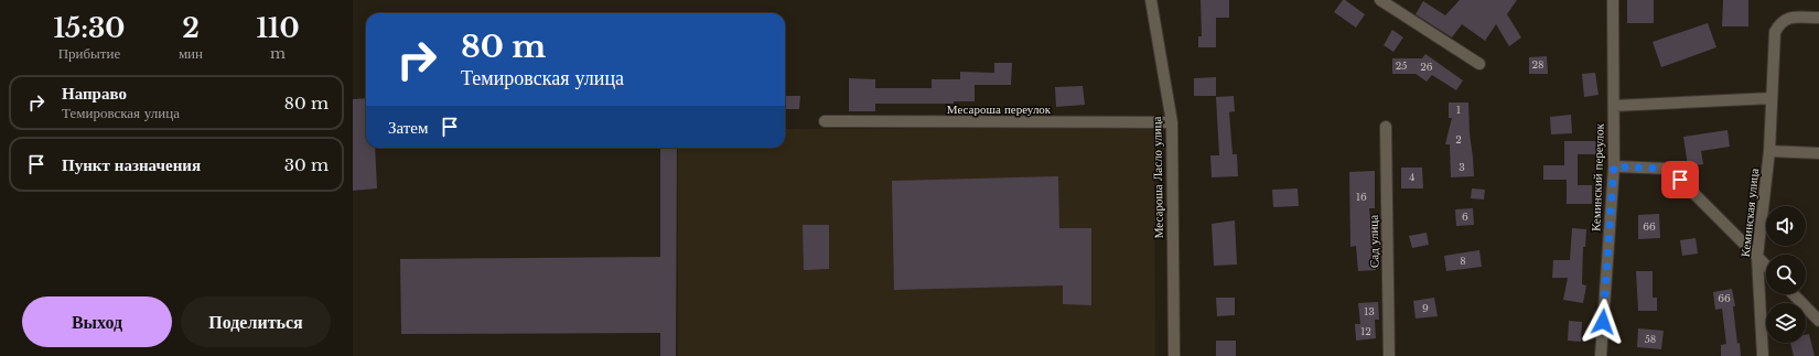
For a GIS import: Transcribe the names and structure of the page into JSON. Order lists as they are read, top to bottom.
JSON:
{
  "streets": {
    "street": [
      "Месароша переулок",
      "Месароша Ласло улица",
      "Кеминский переулок",
      "Кеминская улица",
      "Сад улица"
    ]
  },
  "crossings": [
    ["Месароша переулок", "Месароша Ласло улица"]
  ],
  "house_numbers": [
    "28",
    "25",
    "26",
    "1",
    "2",
    "3",
    "4",
    "16",
    "6",
    "66",
    "8",
    "66",
    "9",
    "13",
    "12",
    "58"
  ],
  "page": {
    "eta": [
      "15:30",
      "Прибытие",
      "2",
      "мин",
      "110",
      "m"
    ],
    "turn": ["80 m", "Темировская улица"],
    "list": [
      {
        "name": "Направо",
        "note": "Темировская улица",
        "value": "80 m"
      },
      {
        "name": "Пункт назначения",
        "value": "30 m"
      }
    ],
    "then": "Затем",
    "buttons": ["Выход", "Поделиться"]
  }
}
